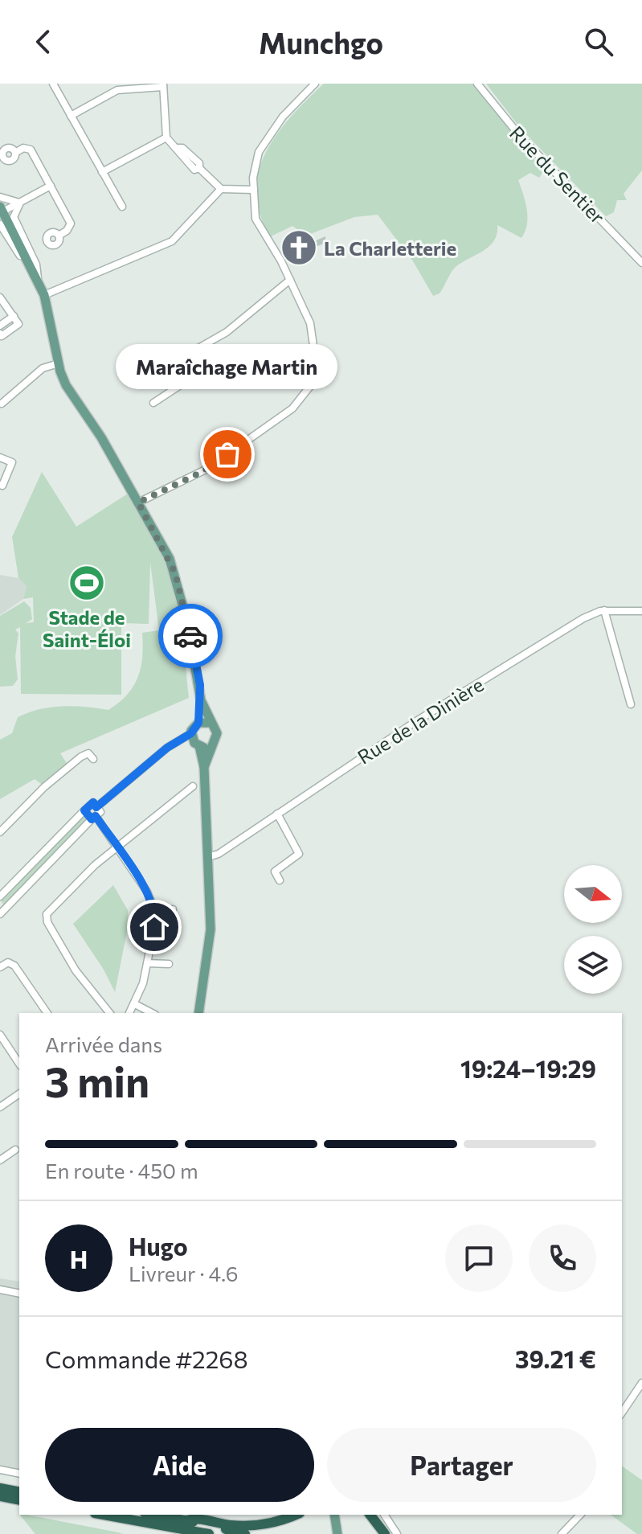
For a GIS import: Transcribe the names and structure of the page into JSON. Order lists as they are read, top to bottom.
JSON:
{
  "streets": {
    "street": ["Rue du Sentier", "Rue de la Dinière"]
  },
  "places": {
    "church": ["La Charletterie"],
    "other": ["Maraîchage Martin"],
    "sports": ["Stade de Saint-Éloi"]
  },
  "north": "right",
  "page": {
    "header": "Munchgo",
    "bubble": "Maraîchage Martin",
    "heading": ["3 min", "Arrivée dans", "19:24–19:29"],
    "panel": [
      "Hugo",
      "Livreur · 4.6",
      "Commande #2268",
      "39.21 €"
    ],
    "bar": "En route · 450 m",
    "round": "H",
    "buttons": ["Aide", "Partager"]
  }
}
